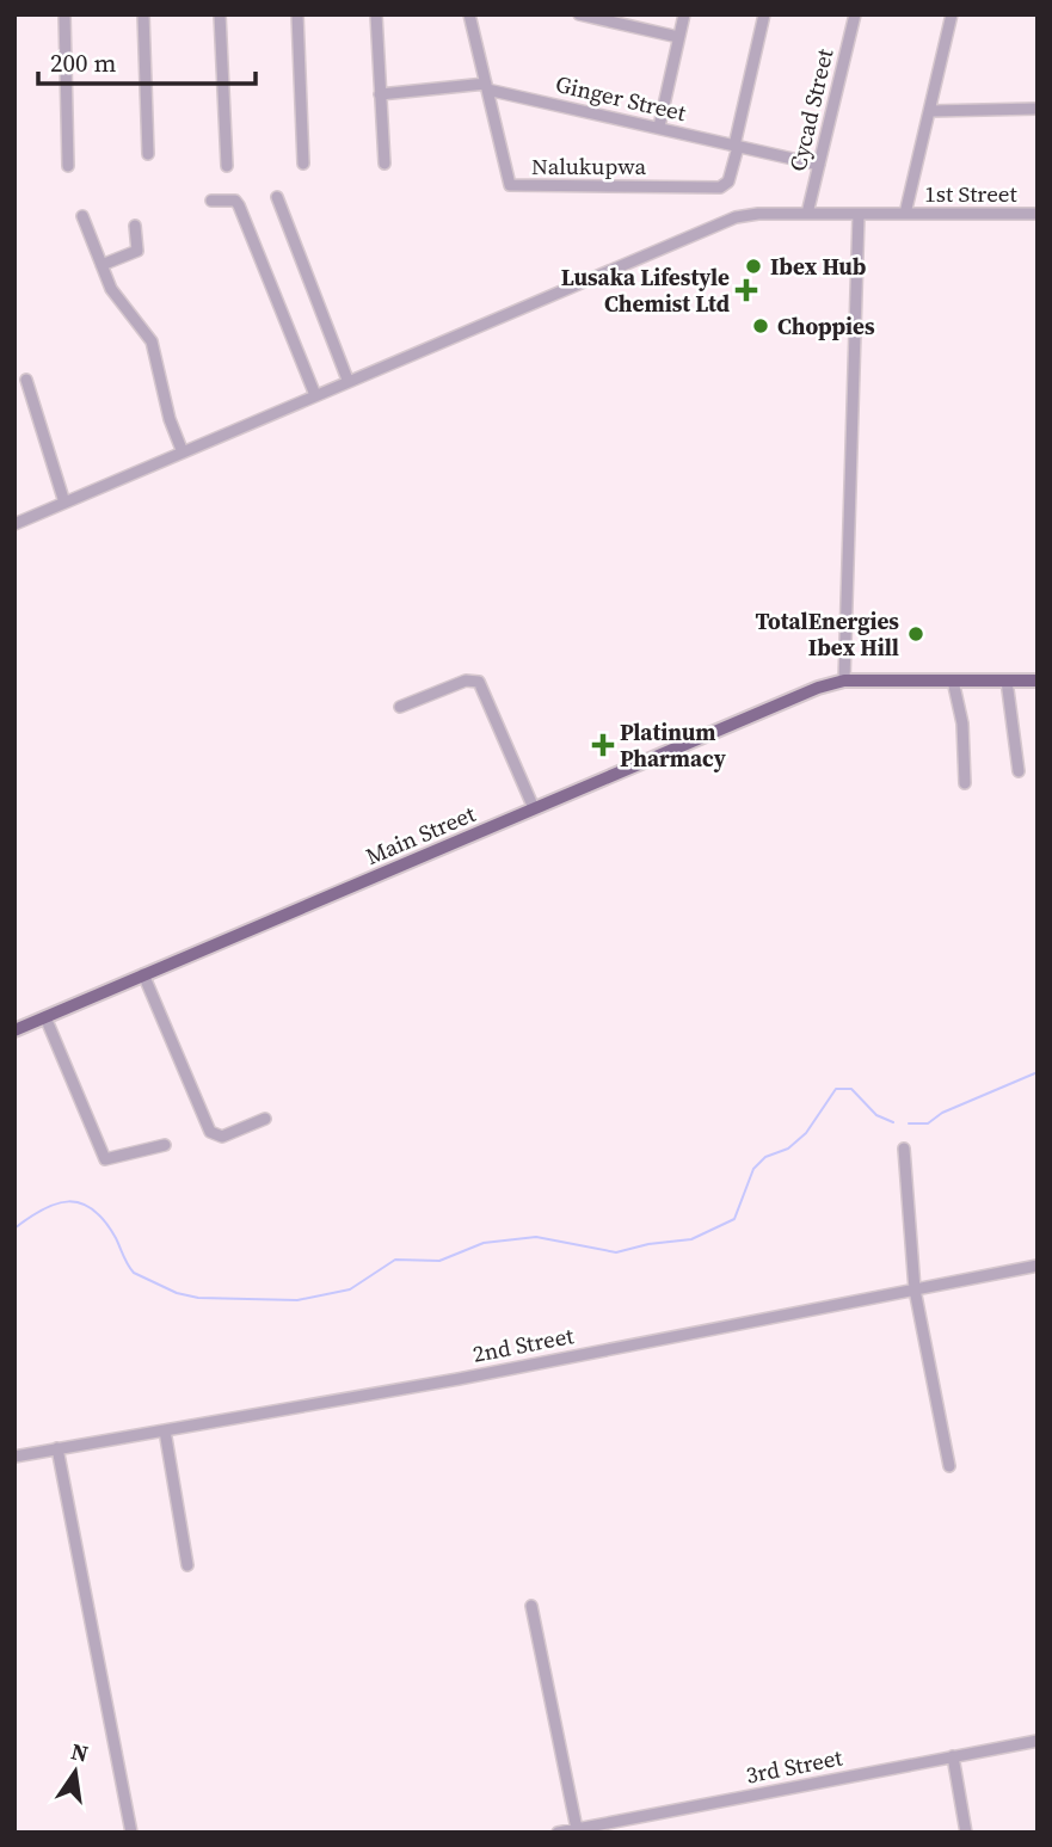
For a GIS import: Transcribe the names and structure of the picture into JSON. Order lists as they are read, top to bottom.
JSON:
{
  "streets": {
    "main road": ["Main Street"],
    "street": [
      "Ginger Street",
      "Cycad Street",
      "Nalukupwa",
      "1st Street",
      "2nd Street",
      "3rd Street"
    ]
  },
  "crossings": [
    ["Ginger Street", "Cycad Street"],
    ["Ginger Street", "Nalukupwa"],
    ["Cycad Street", "1st Street"]
  ],
  "places": {
    "other": ["Ibex Hub", "Choppies", "TotalEnergies Ibex Hill"],
    "health": ["Lusaka Lifestyle Chemist Ltd", "Platinum Pharmacy"]
  },
  "scale_bar": "200 m",
  "north": "top"
}
